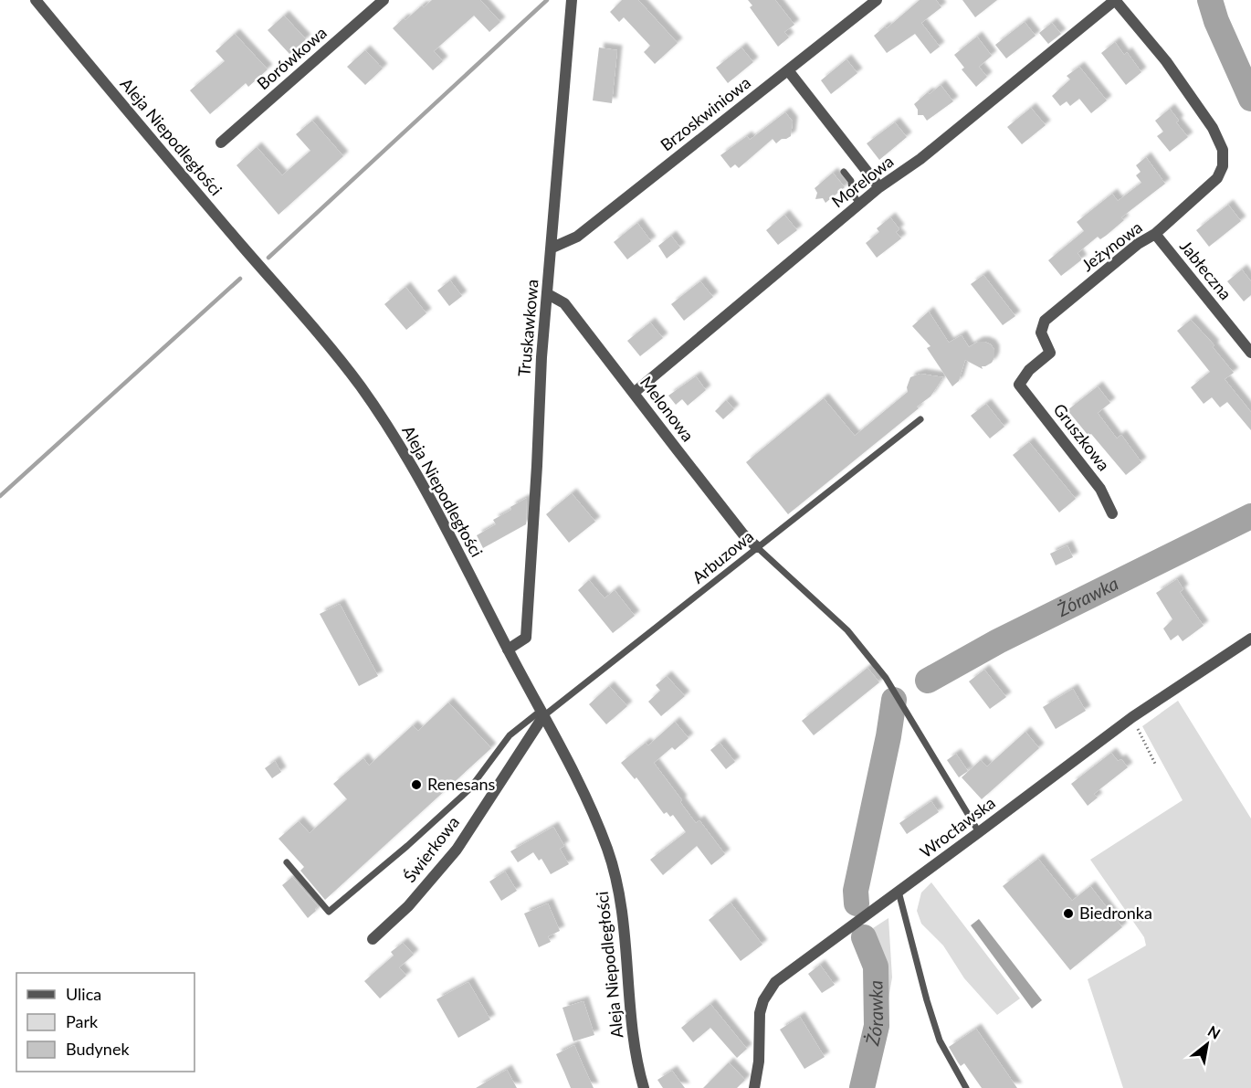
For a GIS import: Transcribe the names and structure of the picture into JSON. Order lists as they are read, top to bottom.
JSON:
{
  "streets": {
    "street": [
      "Borówkowa",
      "Brzoskwiniowa",
      "Aleja Niepodległości",
      "Morelowa",
      "Jeżynowa",
      "Jabłeczna",
      "Truskawkowa",
      "Melonowa",
      "Gruszkowa",
      "Wrocławska",
      "Świerkowa"
    ],
    "lane": ["Arbuzowa"]
  },
  "crossings": [
    ["Brzoskwiniowa", "Truskawkowa"],
    ["Aleja Niepodległości", "Truskawkowa"],
    ["Aleja Niepodległości", "Arbuzowa"],
    ["Aleja Niepodległości", "Świerkowa"],
    ["Morelowa", "Jeżynowa"],
    ["Morelowa", "Melonowa"],
    ["Jeżynowa", "Jabłeczna"],
    ["Jeżynowa", "Gruszkowa"],
    ["Truskawkowa", "Melonowa"],
    ["Melonowa", "Arbuzowa"],
    ["Arbuzowa", "Świerkowa"]
  ],
  "water": ["Żórawka"],
  "places": ["Renesans", "Biedronka"],
  "legend": ["Ulica", "Park", "Budynek"],
  "north": "top right"
}
